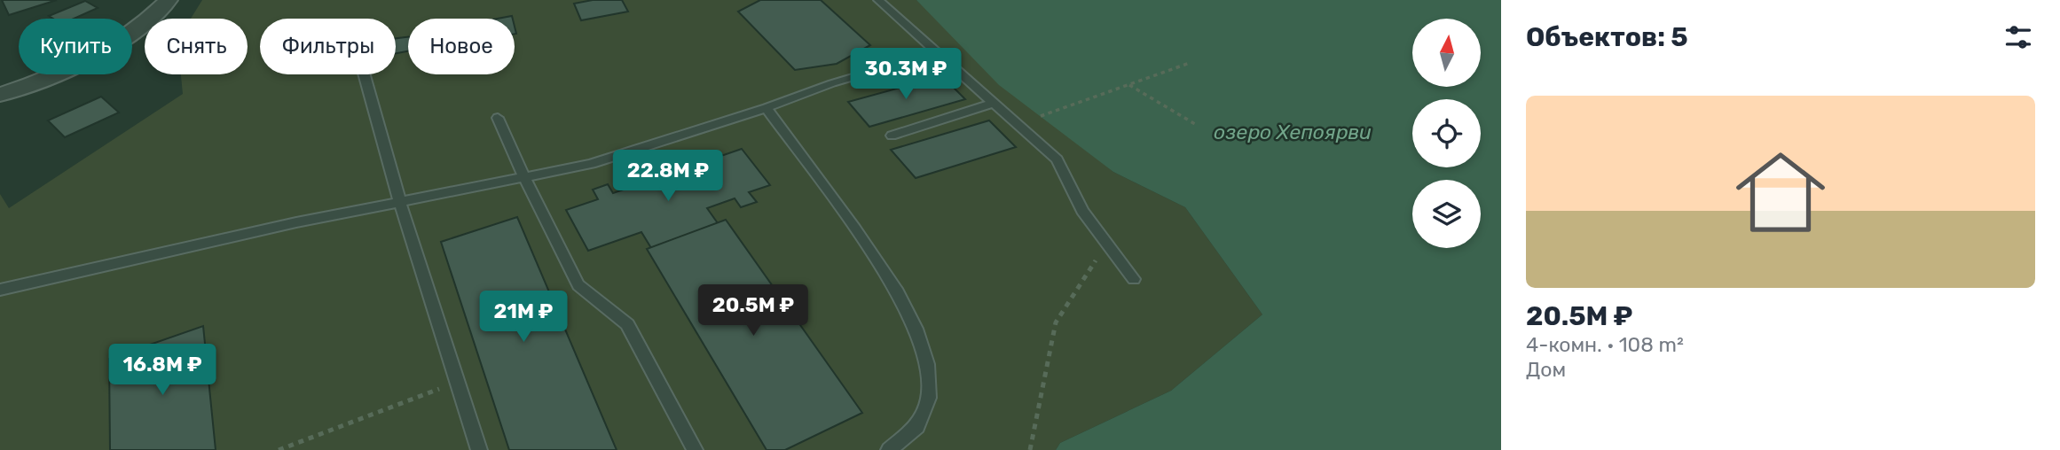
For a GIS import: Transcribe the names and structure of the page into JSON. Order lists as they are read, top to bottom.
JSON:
{
  "water": ["озеро Хепоярви"],
  "north": "top",
  "page": {
    "heading": "Объектов: 5",
    "chip": [
      "Купить",
      "Снять",
      "Фильтры",
      "Новое"
    ],
    "price": [
      "30.3M ₽",
      "22.8M ₽",
      "20.5M ₽",
      "21M ₽",
      "16.8M ₽"
    ],
    "list": [
      {
        "name": "20.5M ₽",
        "note": "4-комн. · 108 m² · Дом"
      }
    ]
  }
}
